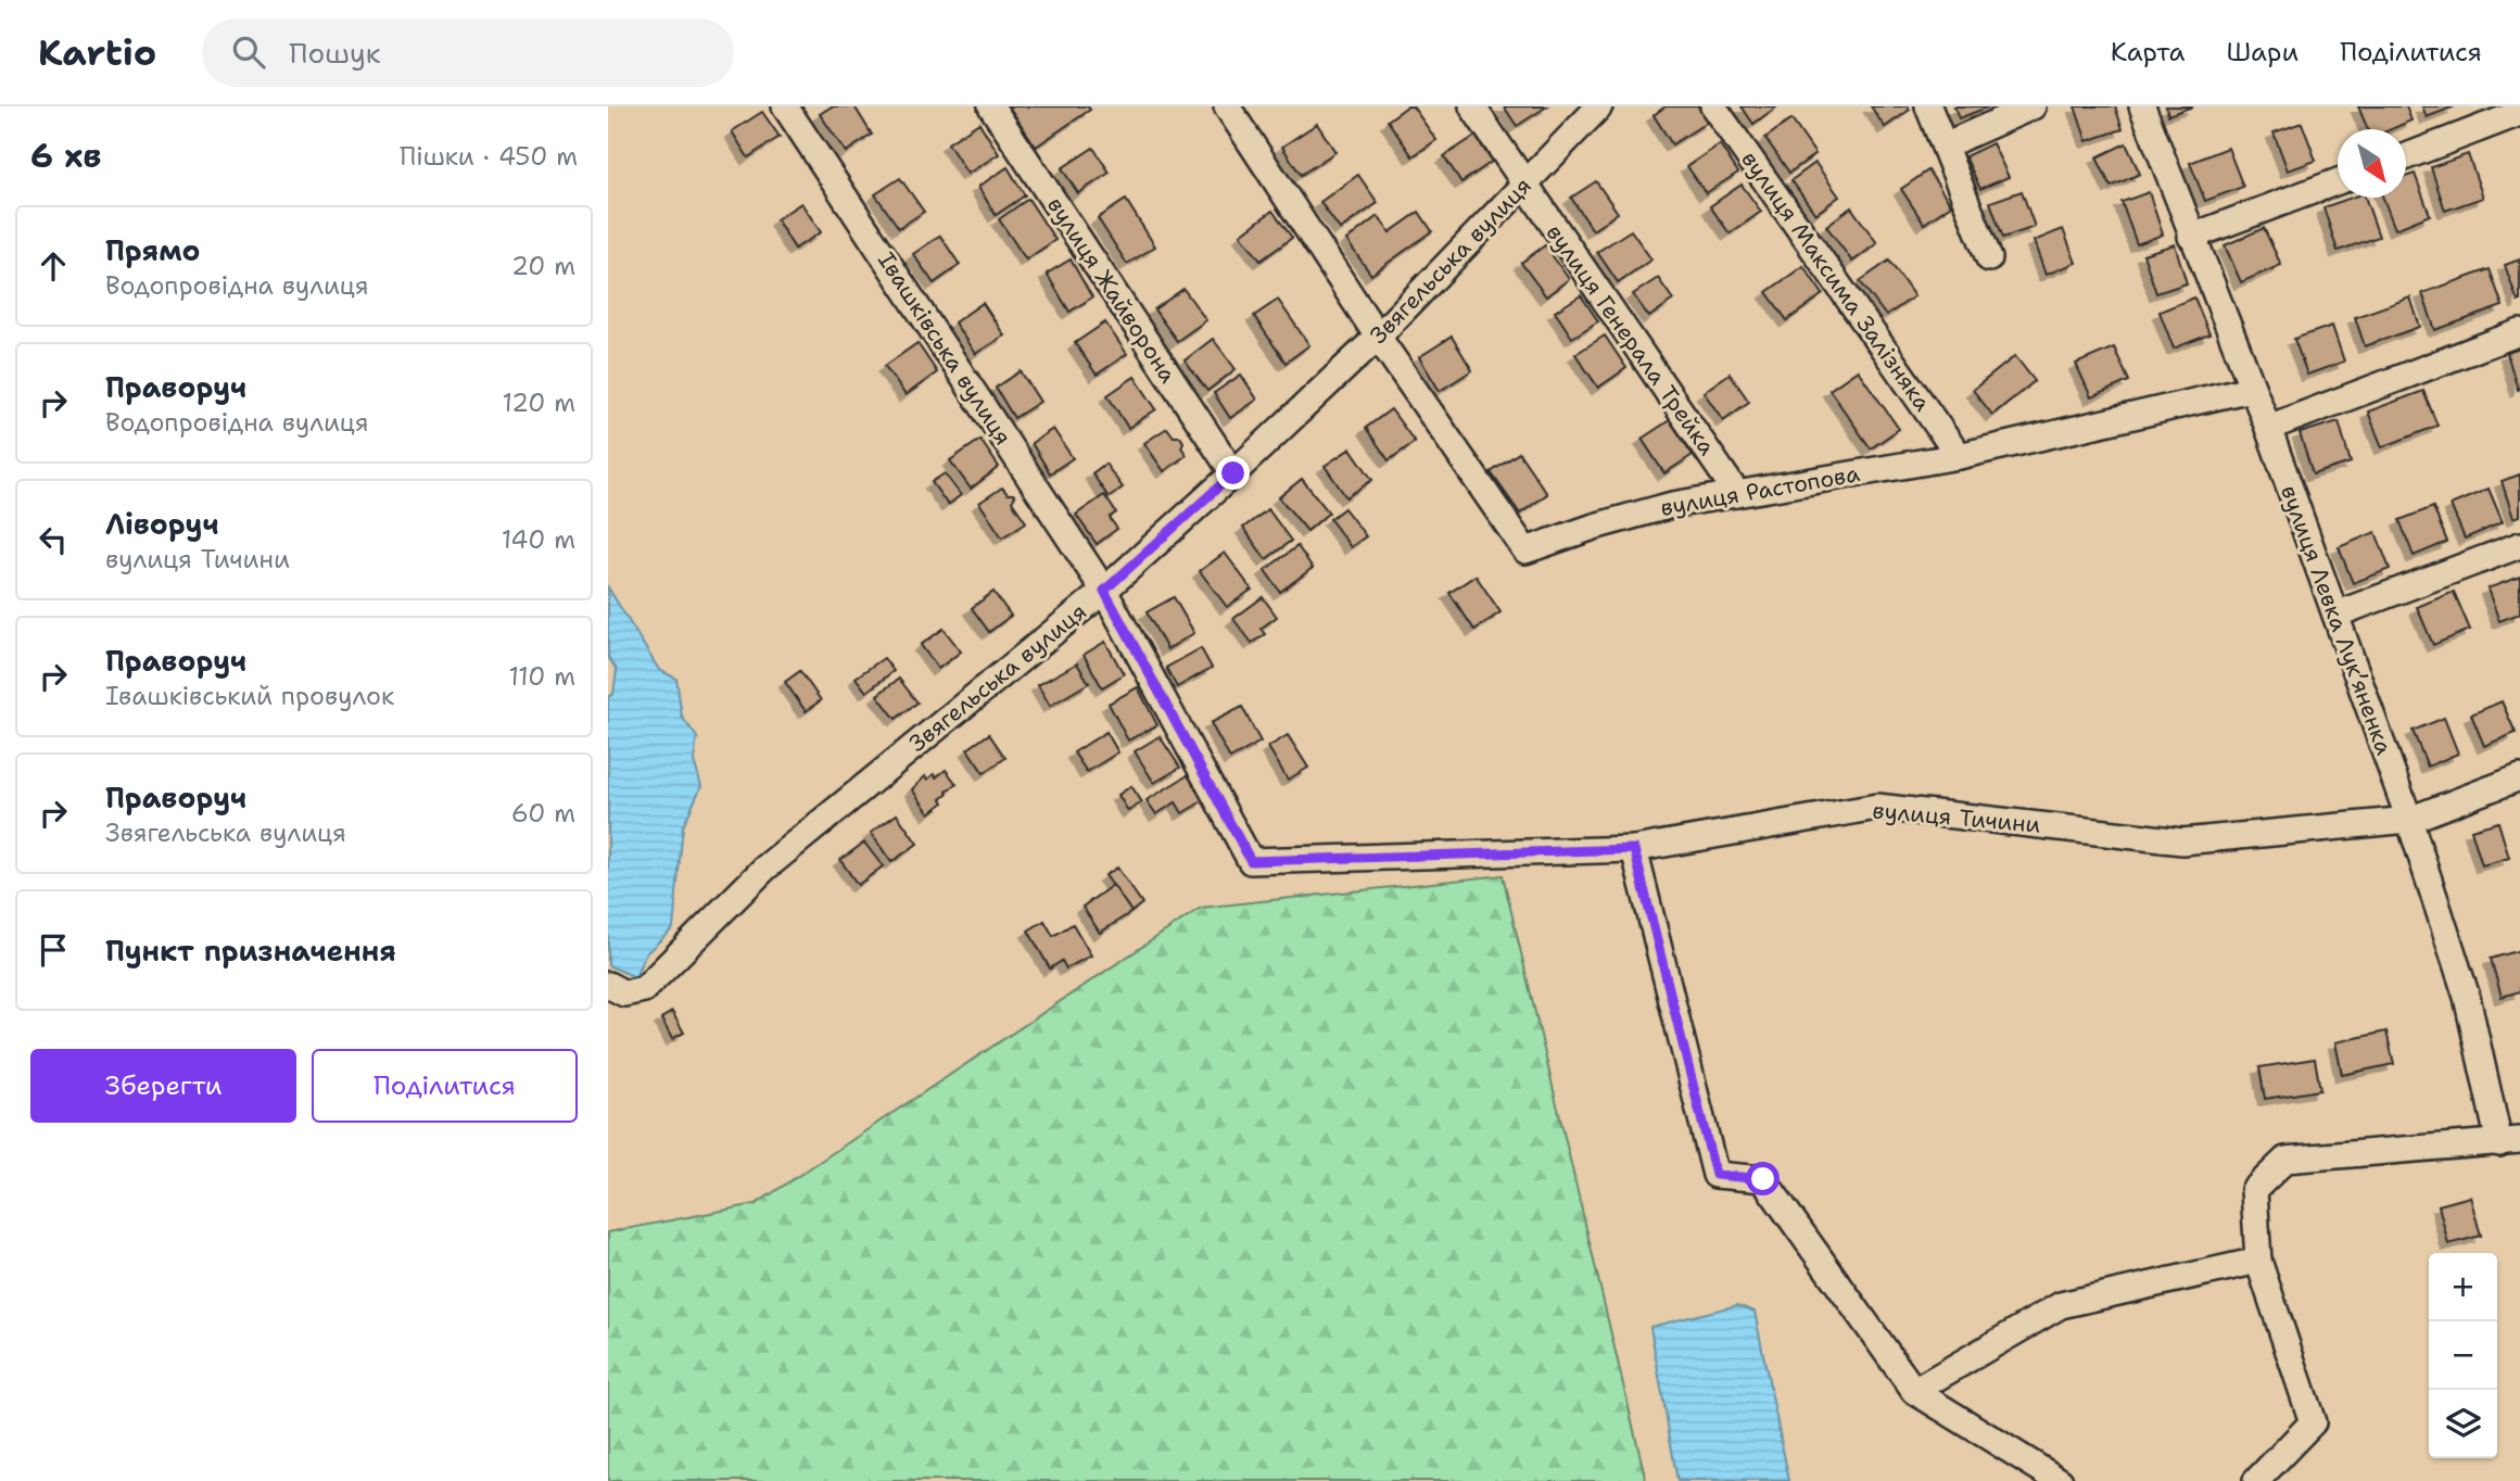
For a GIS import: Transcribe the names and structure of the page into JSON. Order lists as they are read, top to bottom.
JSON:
{
  "streets": {
    "street": [
      "Звягельська вулиця",
      "вулиця Максима Залізняка",
      "вулиця Жайворона",
      "вулиця Генерала Трейка",
      "Івашківська вулиця",
      "вулиця Растопова",
      "вулиця Левка Лукʼяненка",
      "вулиця Тичини"
    ]
  },
  "crossings": [
    ["Звягельська вулиця", "вулиця Жайворона"],
    ["Звягельська вулиця", "вулиця Генерала Трейка"],
    ["Звягельська вулиця", "Івашківська вулиця"],
    ["Звягельська вулиця", "вулиця Растопова"],
    ["вулиця Максима Залізняка", "вулиця Растопова"],
    ["вулиця Генерала Трейка", "вулиця Растопова"],
    ["Івашківська вулиця", "вулиця Тичини"],
    ["вулиця Растопова", "вулиця Левка Лукʼяненка"],
    ["вулиця Левка Лукʼяненка", "вулиця Тичини"]
  ],
  "north": "bottom right",
  "page": {
    "header": "Kartio",
    "search": "Пошук",
    "nav": ["Карта", "Шари", "Поділитися"],
    "heading": ["6 хв", "Пішки · 450 m"],
    "list": [
      ["Прямо", "Водопровідна вулиця", "20 m"],
      ["Праворуч", "Водопровідна вулиця", "120 m"],
      ["Ліворуч", "вулиця Тичини", "140 m"],
      ["Праворуч", "Івашківський провулок", "110 m"],
      ["Праворуч", "Звягельська вулиця", "60 m"],
      "Пункт призначення"
    ],
    "buttons": ["Зберегти", "Поділитися"],
    "map_buttons": ["+", "−"]
  }
}
